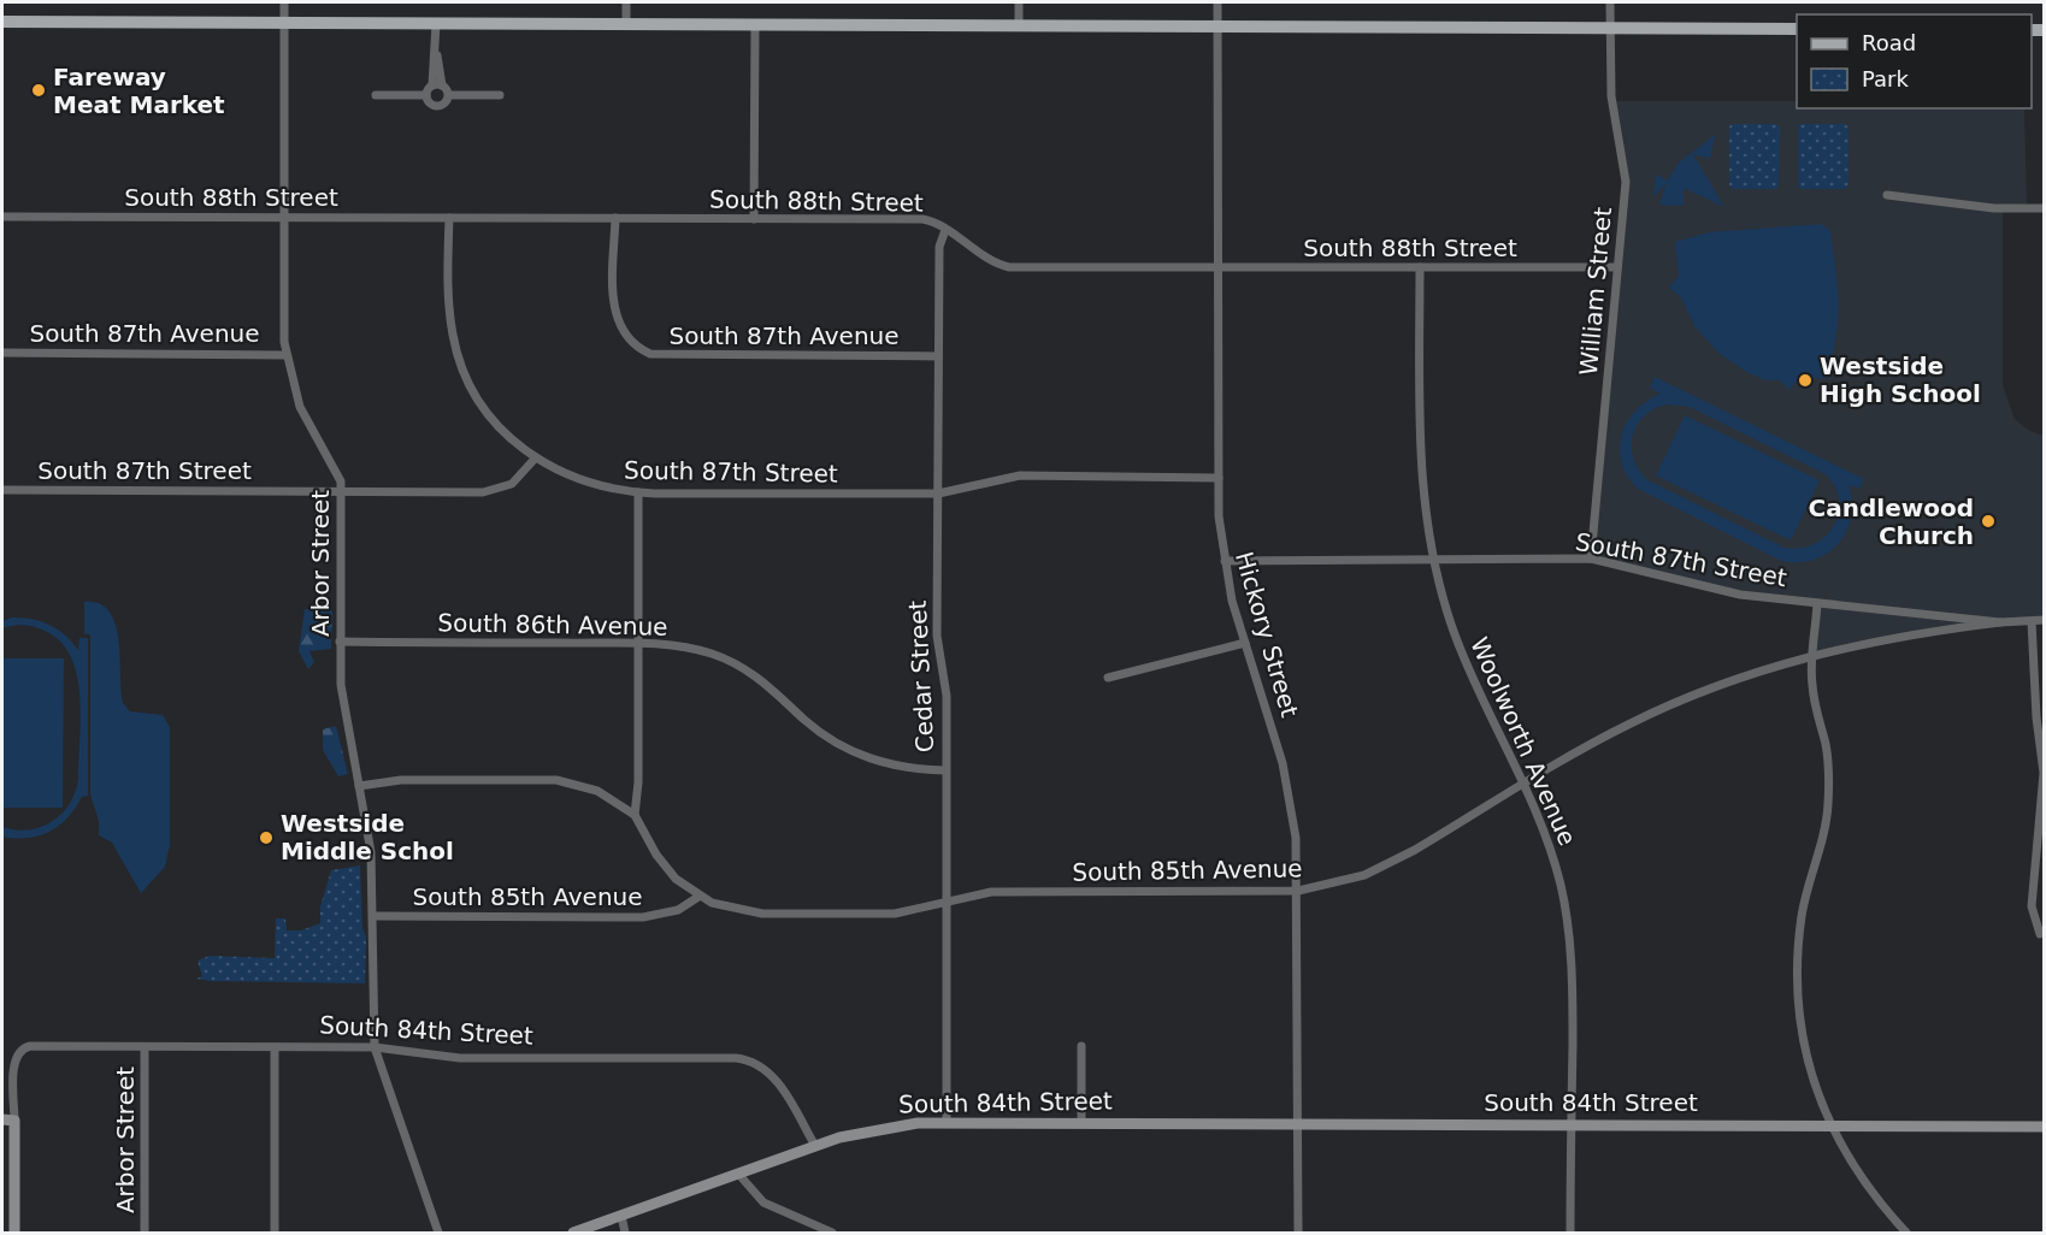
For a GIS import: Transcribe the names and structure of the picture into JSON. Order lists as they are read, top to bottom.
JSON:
{
  "streets": {
    "main road": ["South 84th Street"],
    "street": [
      "South 88th Street",
      "William Street",
      "South 87th Avenue",
      "South 87th Street",
      "Arbor Street",
      "South 86th Avenue",
      "Hickory Street",
      "Cedar Street",
      "Woolworth Avenue",
      "South 85th Avenue"
    ]
  },
  "crossings": [
    ["South 88th Street", "William Street"],
    ["South 88th Street", "South 87th Avenue"],
    ["South 88th Street", "Arbor Street"],
    ["South 88th Street", "Hickory Street"],
    ["South 88th Street", "Cedar Street"],
    ["South 88th Street", "Woolworth Avenue"],
    ["William Street", "South 87th Street"],
    ["South 87th Avenue", "Arbor Street"],
    ["South 87th Avenue", "Cedar Street"],
    ["South 87th Street", "Arbor Street"],
    ["South 87th Street", "Hickory Street"],
    ["South 87th Street", "Cedar Street"],
    ["South 87th Street", "Woolworth Avenue"],
    ["South 87th Street", "South 85th Avenue"],
    ["Arbor Street", "South 86th Avenue"],
    ["Arbor Street", "South 85th Avenue"],
    ["Arbor Street", "South 84th Street"],
    ["South 86th Avenue", "Cedar Street"],
    ["Hickory Street", "South 85th Avenue"],
    ["Hickory Street", "South 84th Street"],
    ["Cedar Street", "South 85th Avenue"],
    ["Cedar Street", "South 84th Street"],
    ["Woolworth Avenue", "South 85th Avenue"],
    ["Woolworth Avenue", "South 84th Street"]
  ],
  "places": [
    "Fareway Meat Market",
    "Westside High School",
    "Candlewood Church",
    "Westside Middle Schol"
  ],
  "legend": ["Road", "Park"]
}
